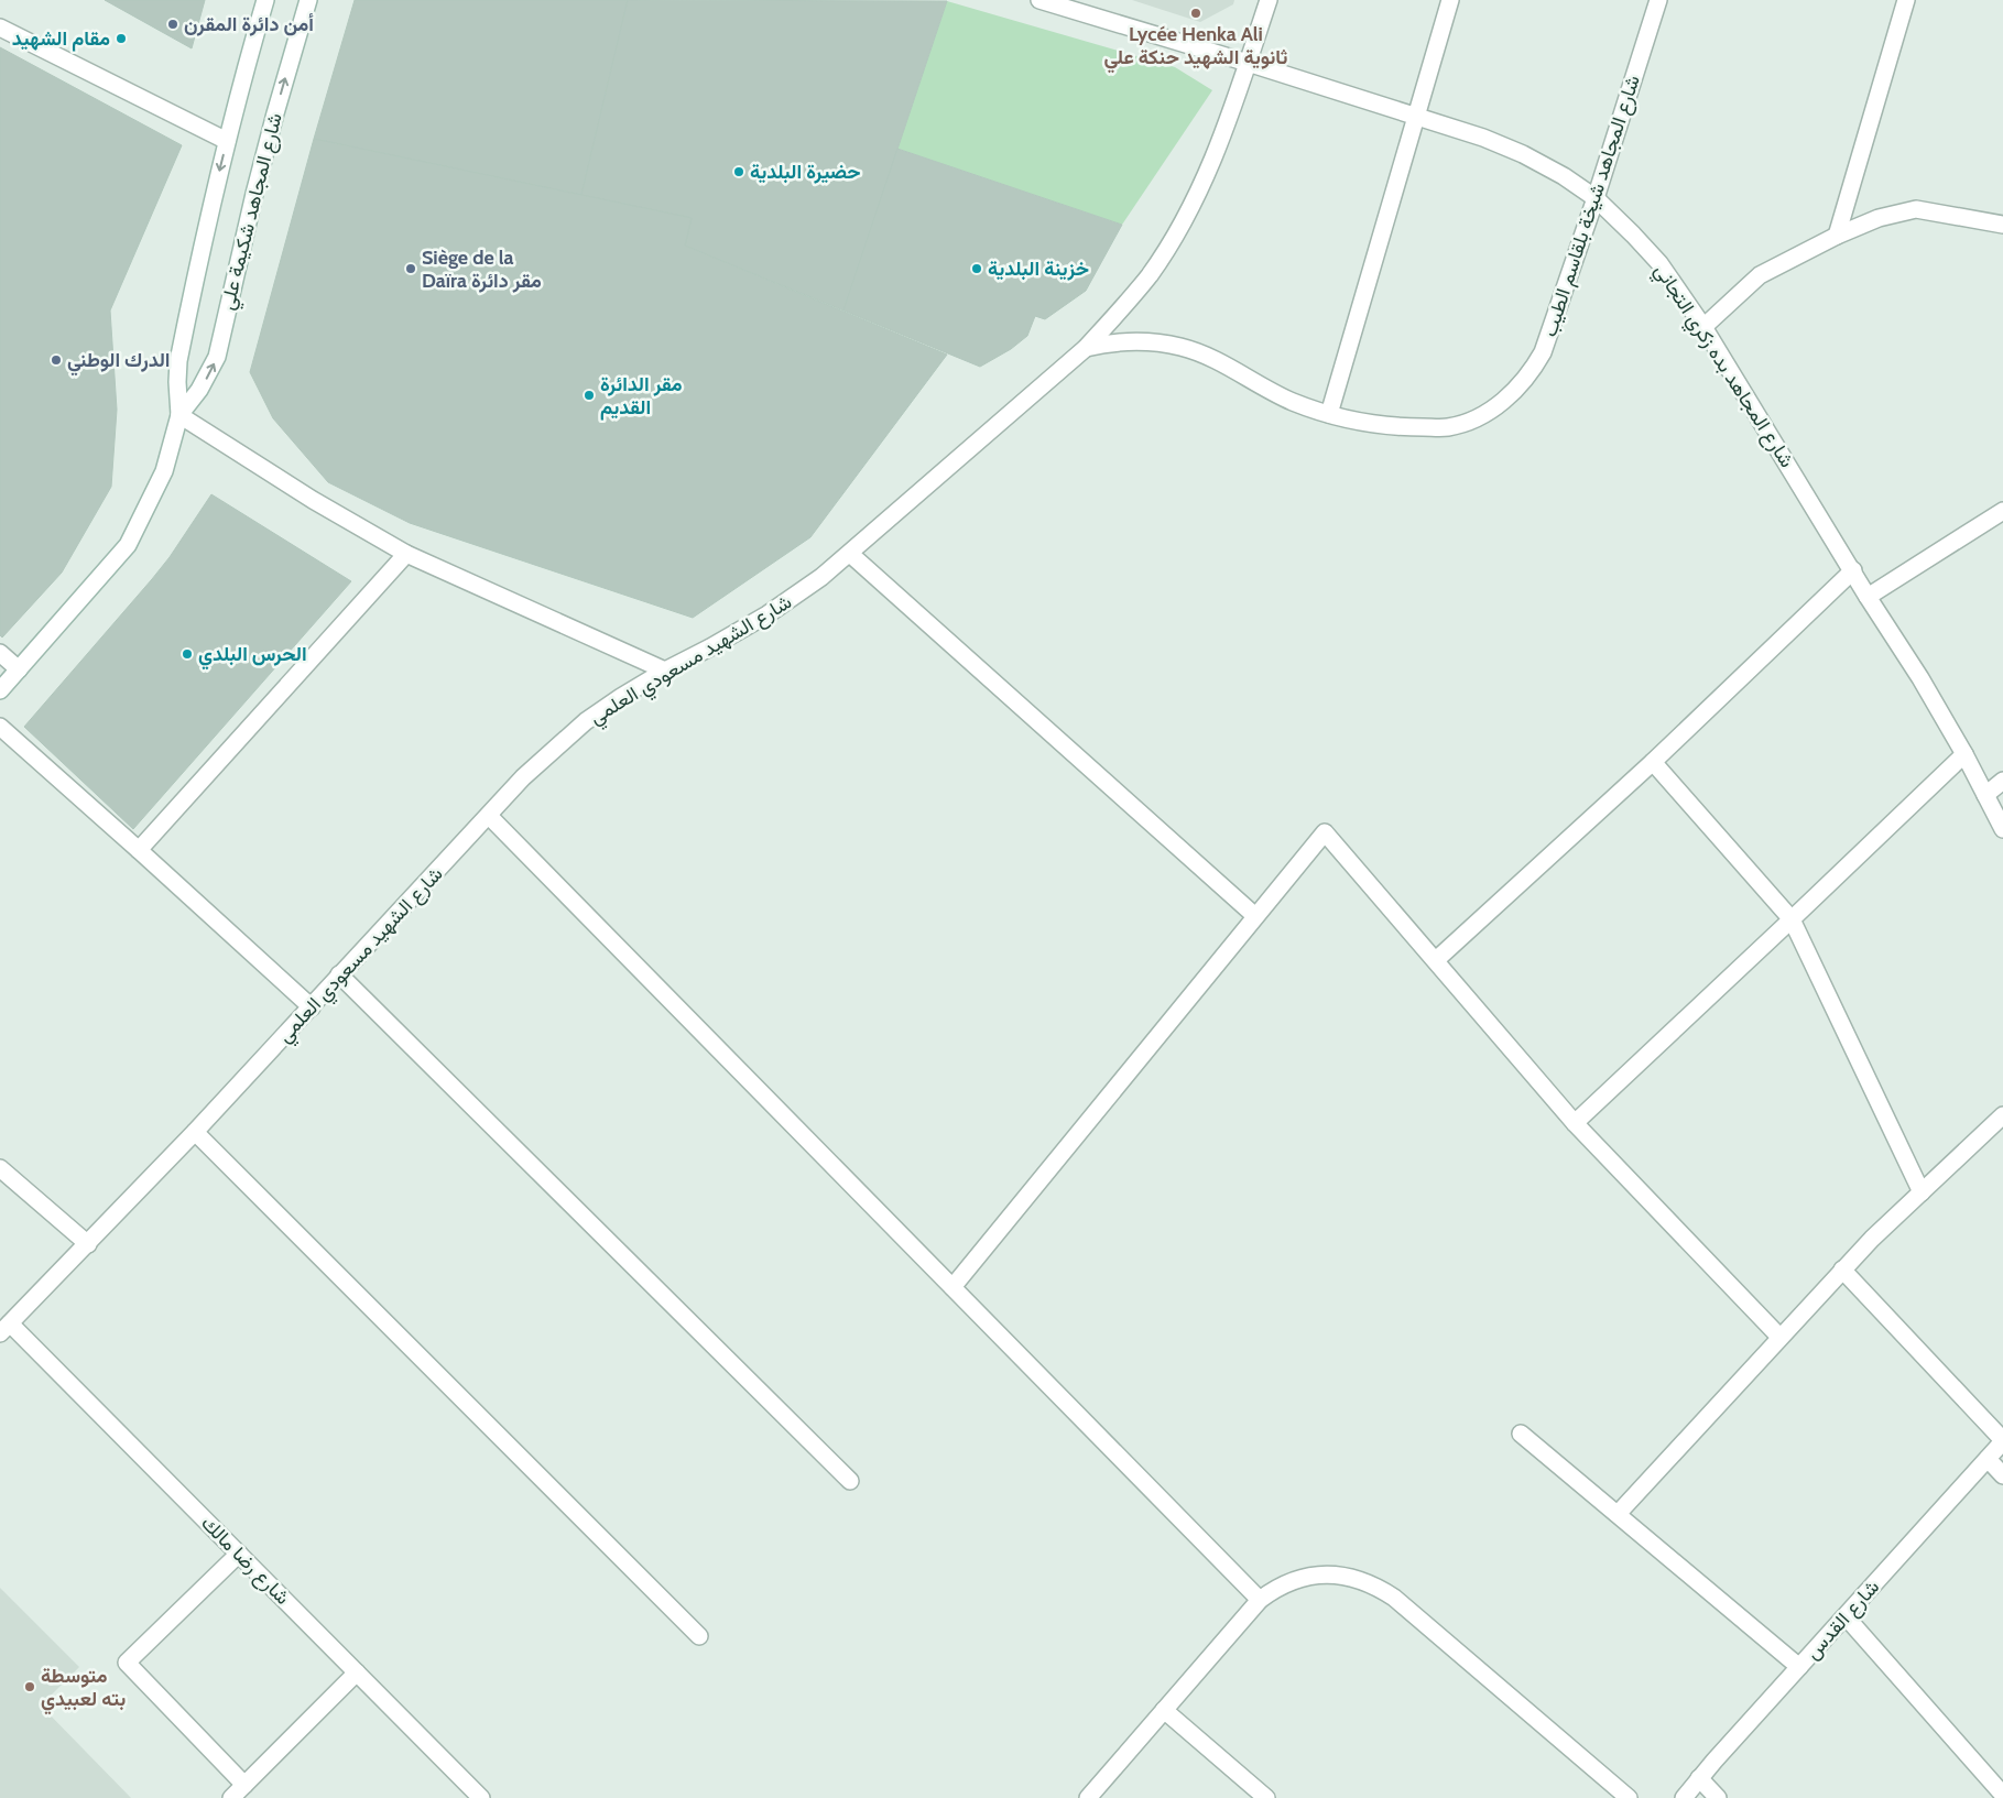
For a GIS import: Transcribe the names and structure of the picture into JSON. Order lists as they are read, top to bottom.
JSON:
{
  "streets": {
    "street": [
      "شارع المجاهد شيخة بلقاسم الطيب",
      "شارع المجاهد شكيمة علي",
      "شارع المجاهد بده زكري التجاني",
      "شارع الشهيد مسعودي العلمي",
      "شارع رضا مالك",
      "شارع القدس"
    ]
  },
  "crossings": [
    ["شارع المجاهد شيخة بلقاسم الطيب", "شارع المجاهد بده زكري التجاني"],
    ["شارع المجاهد شيخة بلقاسم الطيب", "شارع الشهيد مسعودي العلمي"],
    ["شارع المجاهد بده زكري التجاني", "شارع الشهيد مسعودي العلمي"],
    ["شارع الشهيد مسعودي العلمي", "شارع رضا مالك"]
  ],
  "places": [
    "Lycée Henka Ali ثانوية الشهيد حنكة علي",
    "أمن دائرة المقرن",
    "مقام الشهيد",
    "حضيرة البلدية",
    "Siège de la Daïra مقر دائرة",
    "خزينة البلدية",
    "الدرك الوطني",
    "مقر الدائرة القديم",
    "الحرس البلدي",
    "متوسطة بته لعبيدي"
  ]
}
